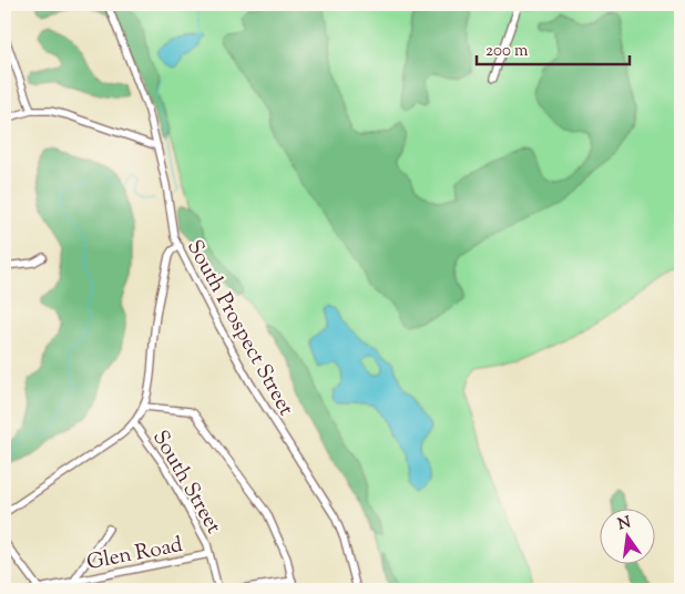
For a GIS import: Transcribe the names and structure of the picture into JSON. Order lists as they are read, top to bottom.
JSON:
{
  "streets": {
    "street": ["South Prospect Street", "South Street", "Glen Road"]
  },
  "crossings": [
    ["South Street", "Glen Road"]
  ],
  "scale_bar": "200 m",
  "north": "top"
}
